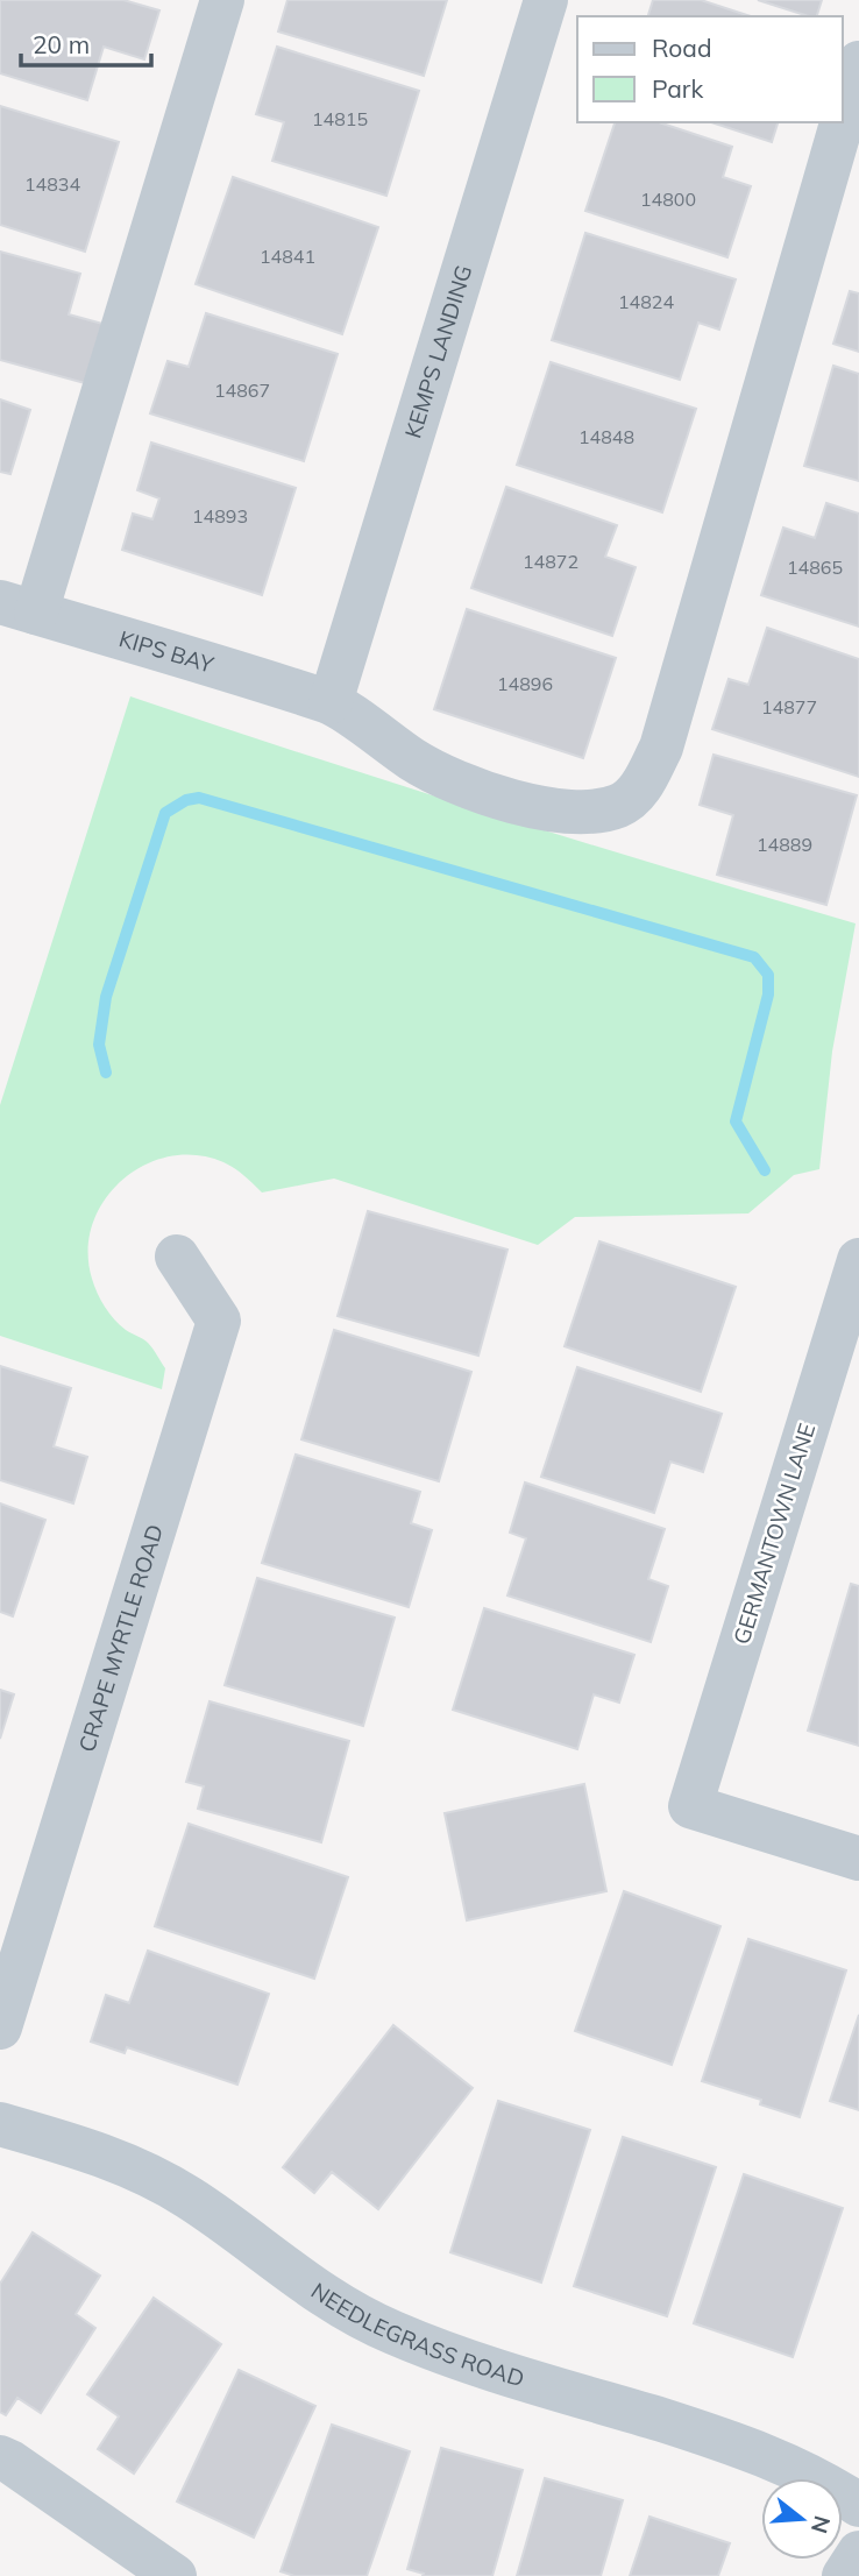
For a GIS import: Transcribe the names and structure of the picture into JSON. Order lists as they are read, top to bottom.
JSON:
{
  "streets": {
    "street": [
      "KEMPS LANDING",
      "KIPS BAY",
      "GERMANTOWN LANE",
      "CRAPE MYRTLE ROAD",
      "NEEDLEGRASS ROAD"
    ]
  },
  "crossings": [
    ["KEMPS LANDING", "KIPS BAY"]
  ],
  "house_numbers": [
    "14815",
    "14834",
    "14800",
    "14841",
    "14824",
    "14867",
    "14848",
    "14893",
    "14872",
    "14865",
    "14896",
    "14877",
    "14889"
  ],
  "legend": ["Road", "Park"],
  "scale_bar": "20 m",
  "north": "right"
}
